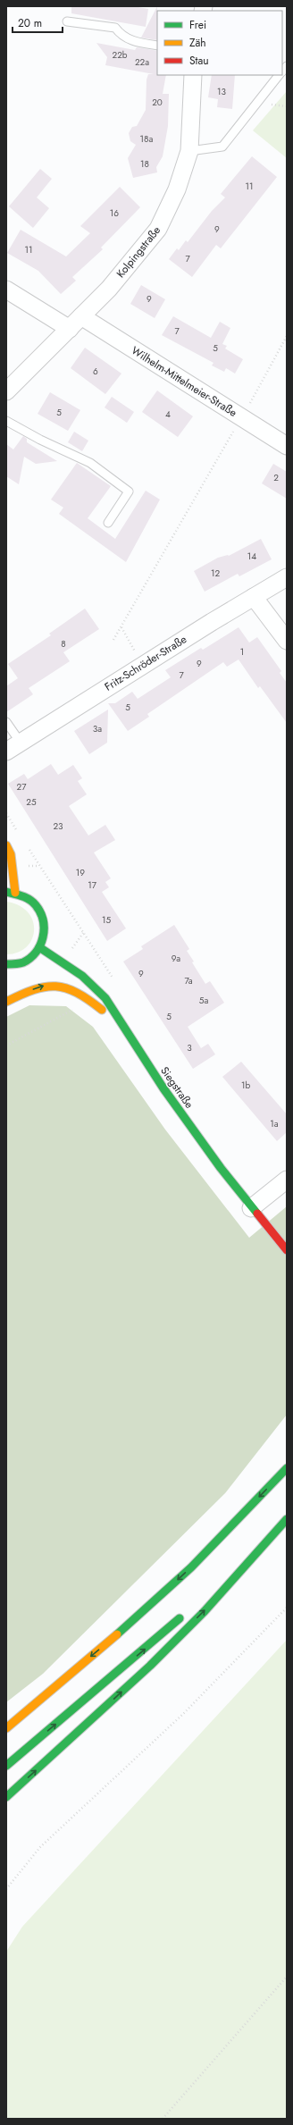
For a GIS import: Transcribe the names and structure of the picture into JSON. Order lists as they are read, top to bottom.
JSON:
{
  "streets": {
    "main road": ["Siegstraße"],
    "street": ["Kolpingstraße", "Wilhelm-Mittelmeier-Straße", "Fritz-Schröder-Straße"]
  },
  "crossings": [
    ["Kolpingstraße", "Wilhelm-Mittelmeier-Straße"]
  ],
  "house_numbers": [
    "22b",
    "22a",
    "13",
    "20",
    "18a",
    "18",
    "11",
    "16",
    "9",
    "11",
    "7",
    "9",
    "7",
    "5",
    "6",
    "5",
    "4",
    "2",
    "14",
    "12",
    "8",
    "1",
    "9",
    "7",
    "5",
    "3a",
    "27",
    "25",
    "23",
    "19",
    "17",
    "15",
    "9a",
    "9",
    "7a",
    "5a",
    "5",
    "3",
    "1b",
    "1a"
  ],
  "legend": ["Frei", "Zäh", "Stau"],
  "scale_bar": "20 m"
}
